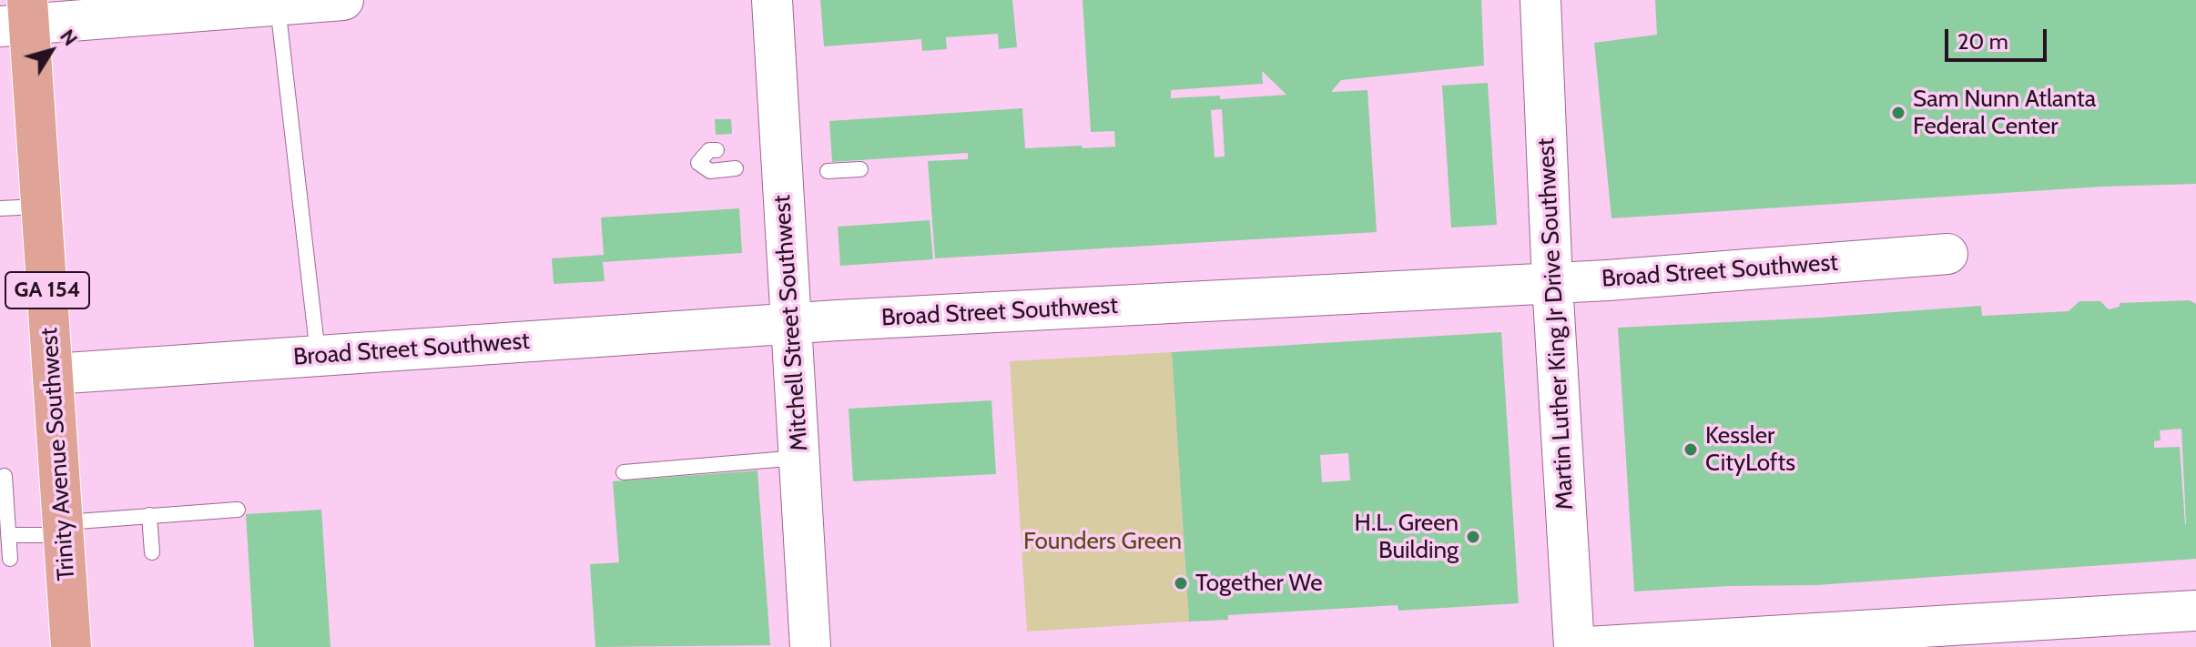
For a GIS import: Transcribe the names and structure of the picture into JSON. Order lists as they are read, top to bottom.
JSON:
{
  "streets": {
    "main road": ["GA 154", "Trinity Avenue Southwest"],
    "street": ["Broad Street Southwest", "Mitchell Street Southwest", "Martin Luther King Jr Drive Southwest"]
  },
  "crossings": [
    ["Broad Street Southwest", "Mitchell Street Southwest"],
    ["Broad Street Southwest", "Martin Luther King Jr Drive Southwest"],
    ["Broad Street Southwest", "Trinity Avenue Southwest"]
  ],
  "parks": ["Founders Green"],
  "places": [
    "Sam Nunn Atlanta Federal Center",
    "Kessler CityLofts",
    "H.L. Green Building",
    "Together We"
  ],
  "scale_bar": "20 m",
  "north": "top right"
}
